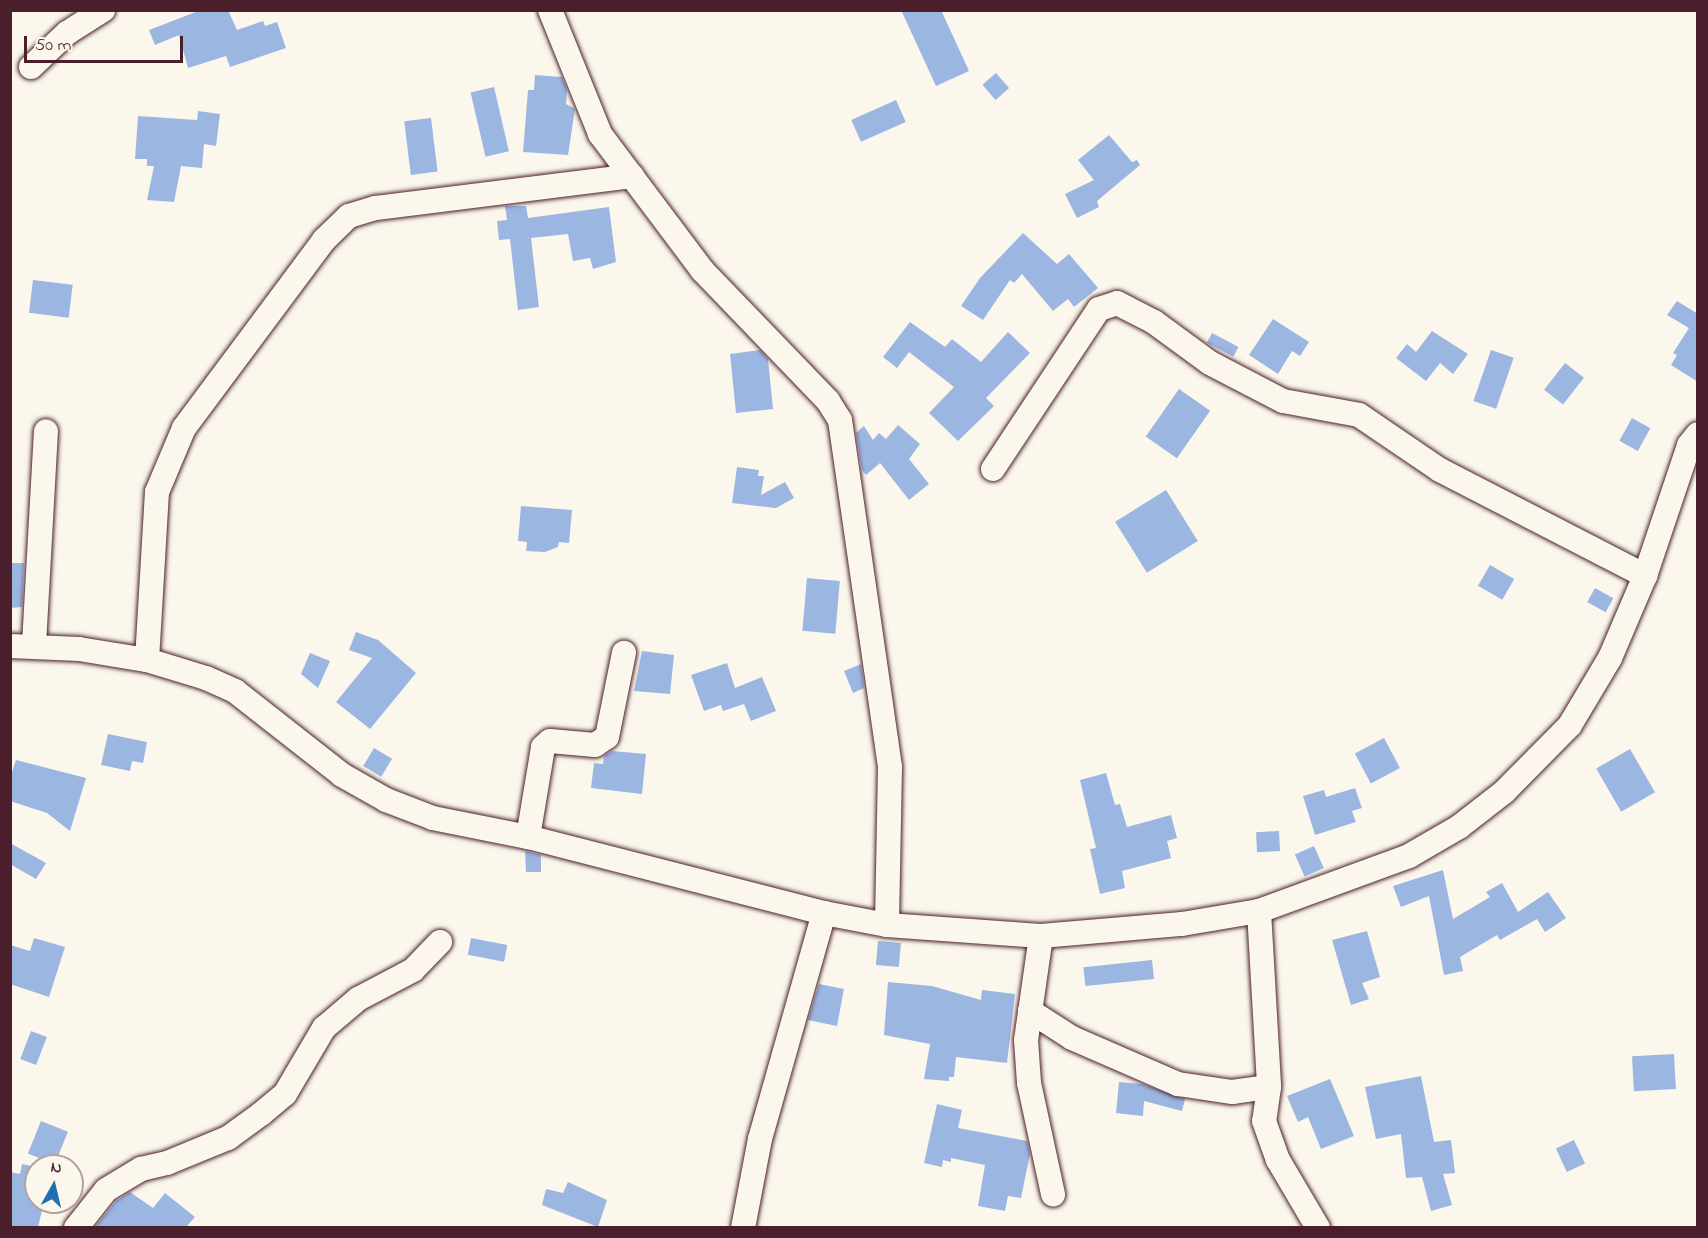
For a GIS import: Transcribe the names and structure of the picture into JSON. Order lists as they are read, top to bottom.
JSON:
{
  "scale_bar": "50 m",
  "north": "top"
}
